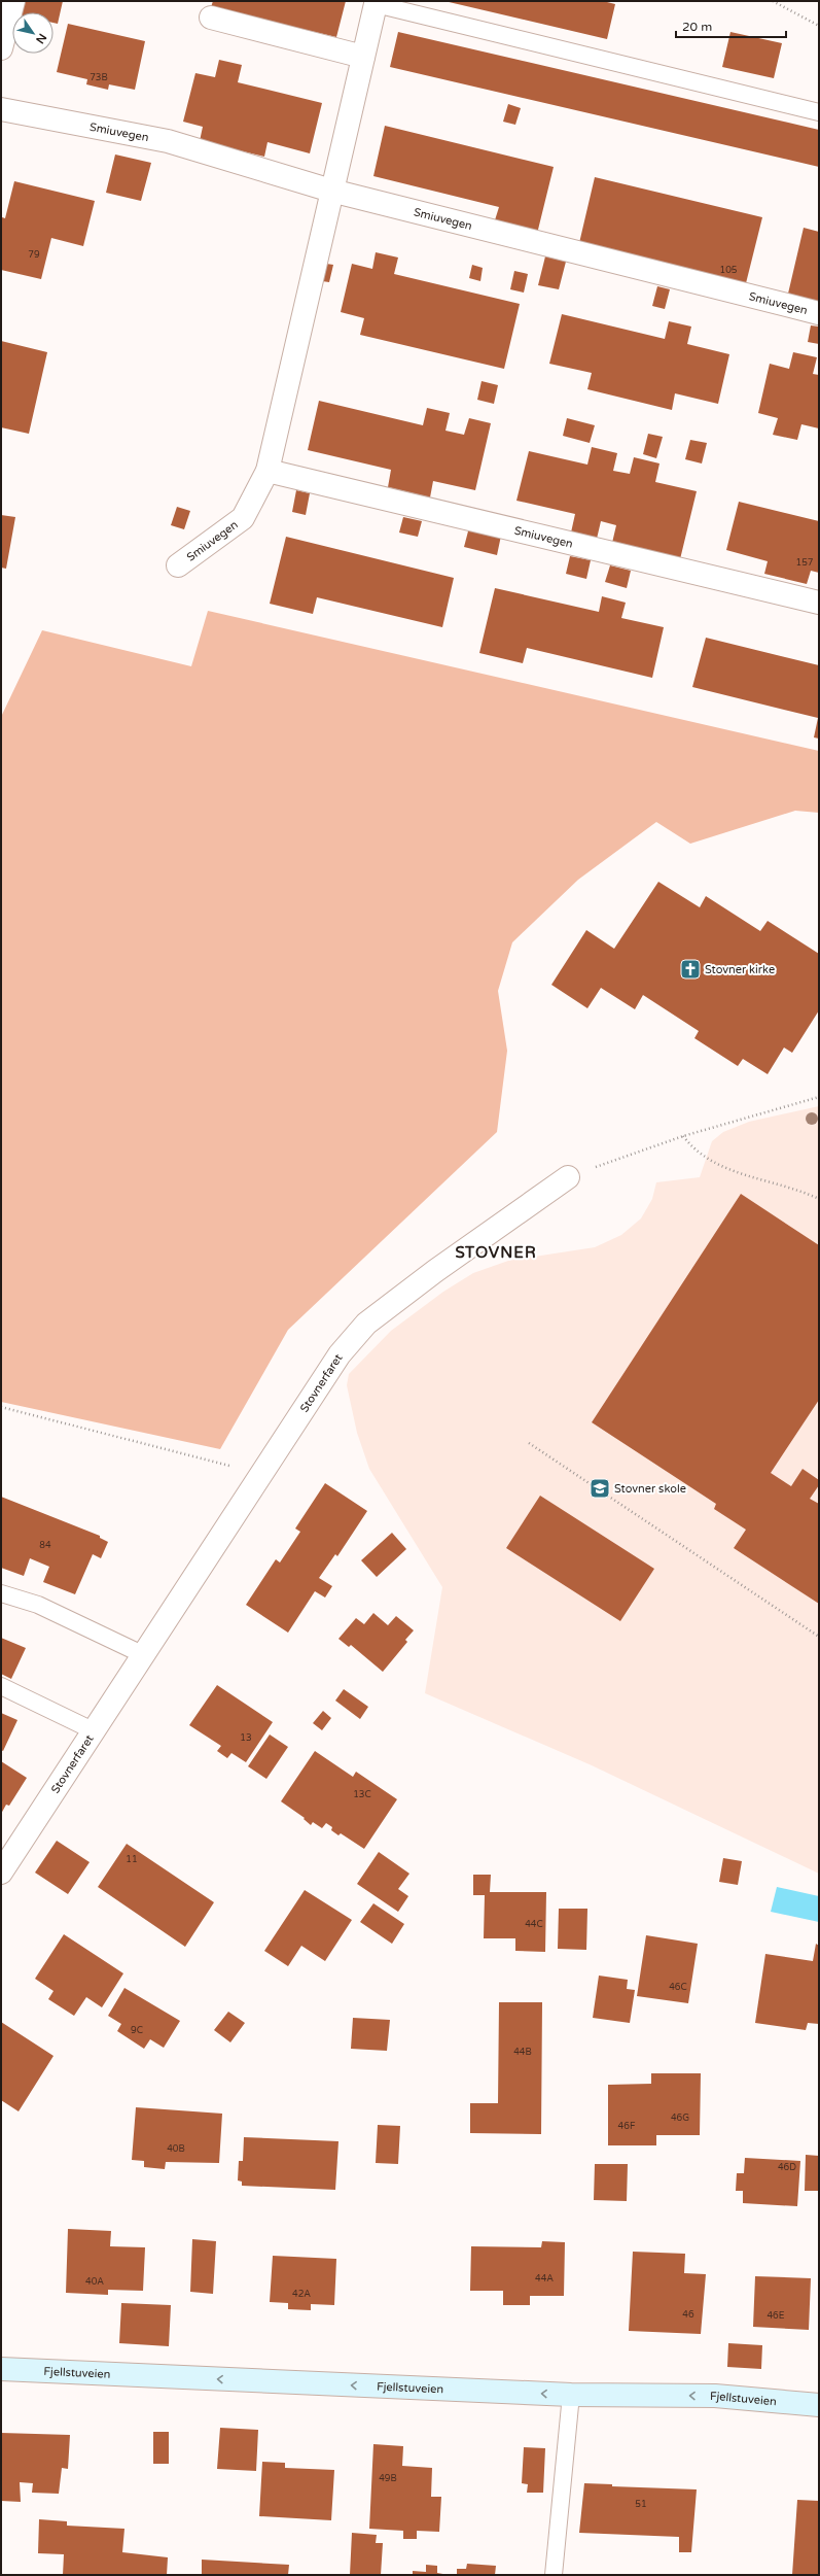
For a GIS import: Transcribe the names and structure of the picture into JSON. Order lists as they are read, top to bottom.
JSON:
{
  "streets": {
    "street": ["Smiuvegen", "Stovnerfaret", "Fjellstuveien"]
  },
  "one_way": ["Fjellstuveien"],
  "districts": ["STOVNER"],
  "places": {
    "church": ["Stovner kirke"],
    "school or university": ["Stovner skole"]
  },
  "house_numbers": [
    "73B",
    "79",
    "105",
    "157",
    "84",
    "13",
    "13C",
    "11",
    "44C",
    "46C",
    "9C",
    "44B",
    "46G",
    "46F",
    "40B",
    "46D",
    "44A",
    "40A",
    "42A",
    "46",
    "46E",
    "49B",
    "51"
  ],
  "scale_bar": "20 m",
  "north": "bottom right"
}
